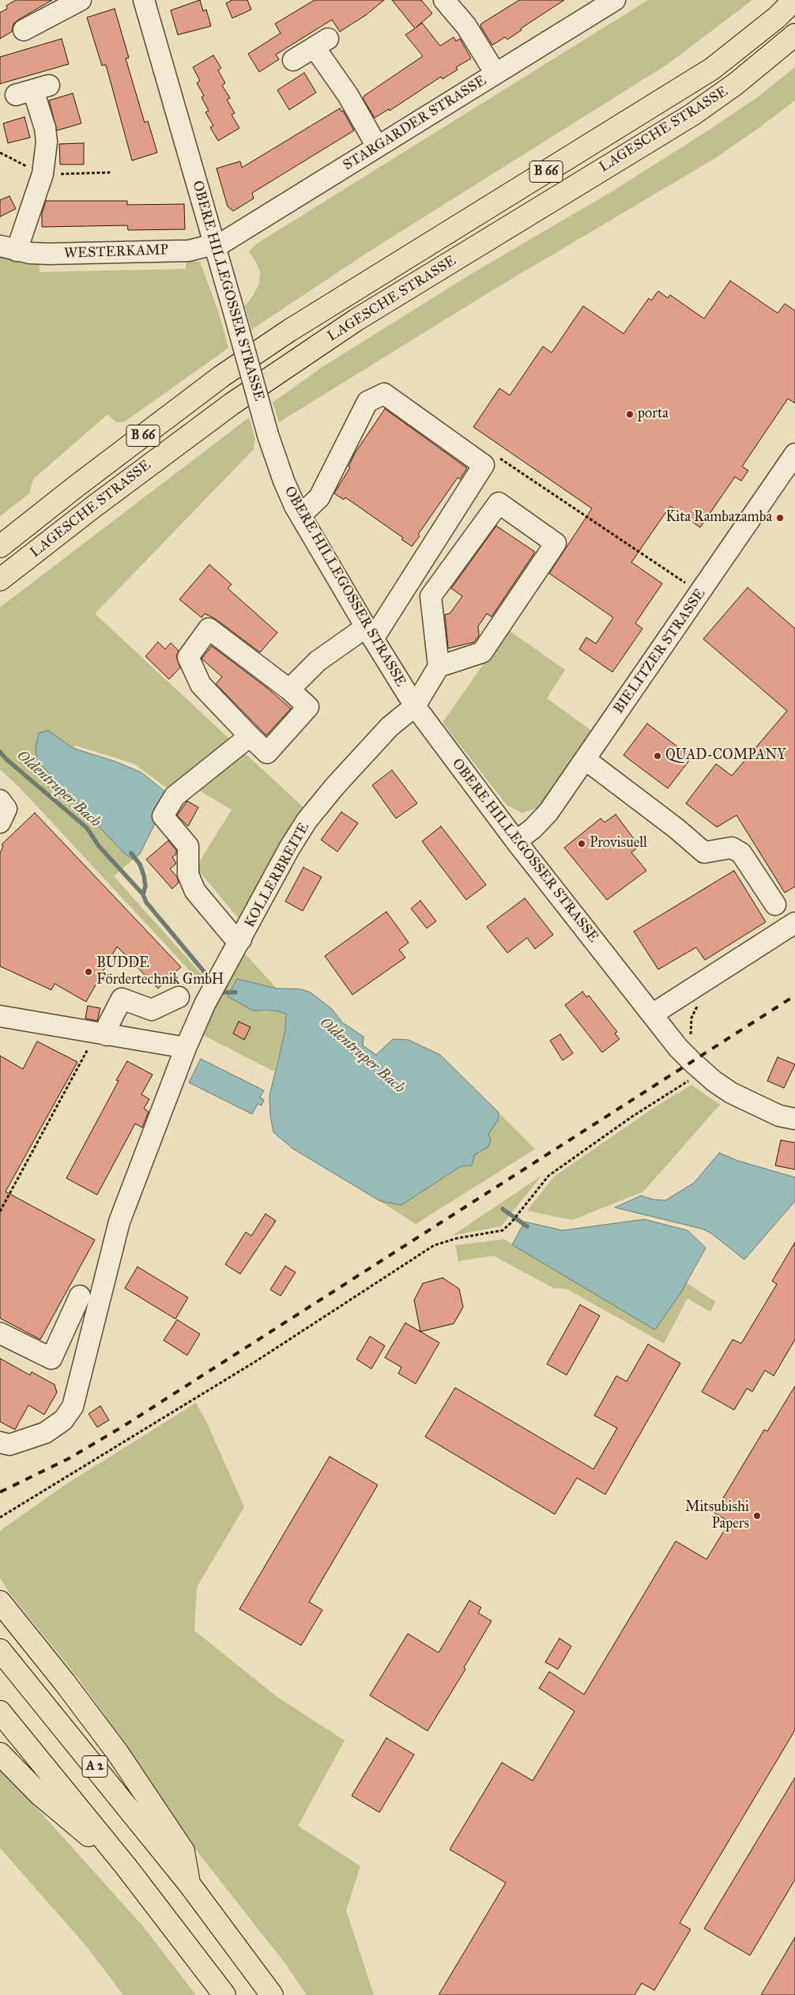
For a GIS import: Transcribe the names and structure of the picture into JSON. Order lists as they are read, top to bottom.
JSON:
{
  "streets": {
    "highway": ["LAGESCHE STRASSE", "B 66", "A 2"],
    "street": [
      "STARGARDER STRASSE",
      "WESTERKAMP",
      "OBERE HILLEGOSSER STRASSE",
      "BIELITZER STRASSE",
      "KOLLERBREITE"
    ]
  },
  "crossings": [
    ["STARGARDER STRASSE", "WESTERKAMP"],
    ["STARGARDER STRASSE", "OBERE HILLEGOSSER STRASSE"],
    ["WESTERKAMP", "OBERE HILLEGOSSER STRASSE"],
    ["OBERE HILLEGOSSER STRASSE", "BIELITZER STRASSE"],
    ["OBERE HILLEGOSSER STRASSE", "KOLLERBREITE"]
  ],
  "water": ["Oldentruper Bach"],
  "places": [
    "porta",
    "Kita Rambazamba",
    "QUAD-COMPANY",
    "Provisuell",
    "BUDDE Fördertechnik GmbH",
    "Mitsubishi Papers"
  ]
}
